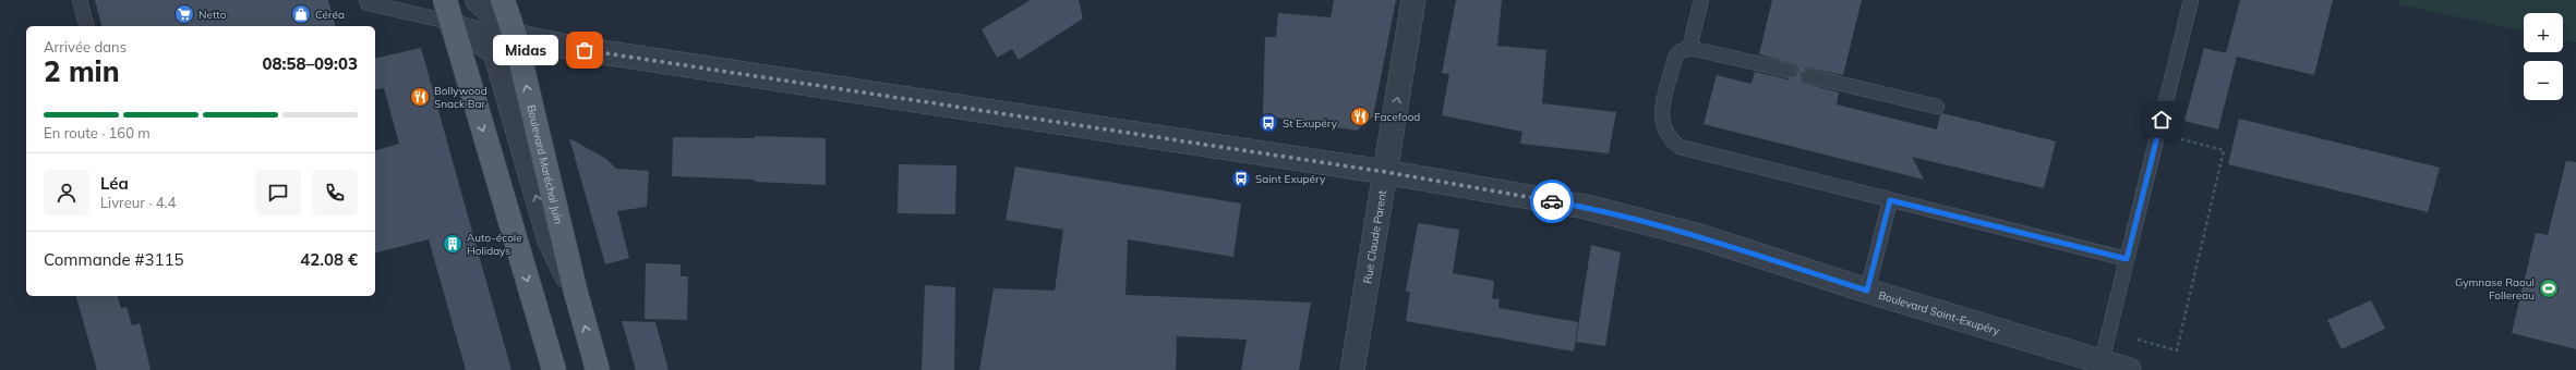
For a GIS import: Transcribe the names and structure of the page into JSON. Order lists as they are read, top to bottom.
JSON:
{
  "streets": {
    "main road": ["Boulevard Maréchal Juin"],
    "street": ["Rue Claude Parent", "Boulevard Saint-Exupéry"]
  },
  "crossings": [
    ["Boulevard Maréchal Juin", "Boulevard Saint-Exupéry"],
    ["Rue Claude Parent", "Boulevard Saint-Exupéry"]
  ],
  "one_way": ["Rue Claude Parent"],
  "places": {
    "supermarket": ["Netto"],
    "shop": ["Céréa"],
    "other": ["Midas"],
    "restaurant": ["Bollywood Snack Bar", "Facefood"],
    "bus stop": ["St Exupéry", "Saint Exupéry"],
    "building": ["Auto-école Holidays"],
    "sports": ["Gymnase Raoul Follereau"]
  },
  "page": {
    "map_buttons": ["+", "−"],
    "heading": ["2 min", "Arrivée dans", "08:58–09:03"],
    "panel": [
      "Léa",
      "Livreur · 4.4",
      "Commande #3115",
      "42.08 €"
    ],
    "bubble": "Midas",
    "bar": "En route · 160 m"
  }
}
